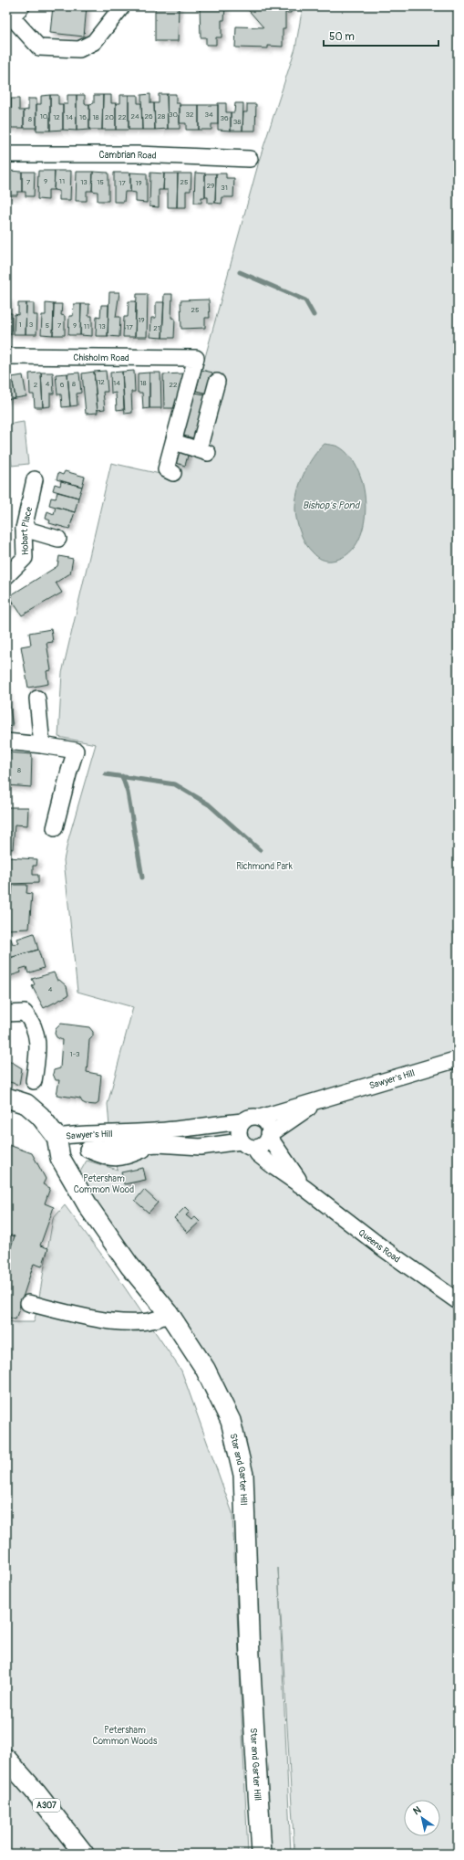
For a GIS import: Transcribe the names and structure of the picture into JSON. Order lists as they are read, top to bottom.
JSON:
{
  "streets": {
    "main road": ["Star and Garter Hill", "A307"],
    "street": [
      "Cambrian Road",
      "Chisholm Road",
      "Hobart Place",
      "Sawyer's Hill",
      "Queens Road"
    ]
  },
  "crossings": [
    ["Sawyer's Hill", "Queens Road"],
    ["Sawyer's Hill", "Star and Garter Hill"]
  ],
  "water": ["Bishop's Pond"],
  "parks": ["Richmond Park", "Petersham Common Wood", "Petersham Common Woods"],
  "house_numbers": [
    "30",
    "32",
    "34",
    "10",
    "24",
    "26",
    "28",
    "12",
    "14",
    "16",
    "18",
    "20",
    "22",
    "36",
    "8",
    "38",
    "9",
    "11",
    "7",
    "13",
    "15",
    "25",
    "17",
    "19",
    "29",
    "31",
    "25",
    "19",
    "1",
    "3",
    "5",
    "7",
    "9",
    "11",
    "13",
    "17",
    "21",
    "12",
    "14",
    "18",
    "4",
    "8",
    "2",
    "6",
    "22",
    "8",
    "4",
    "1-3"
  ],
  "scale_bar": "50 m",
  "north": "top left"
}
